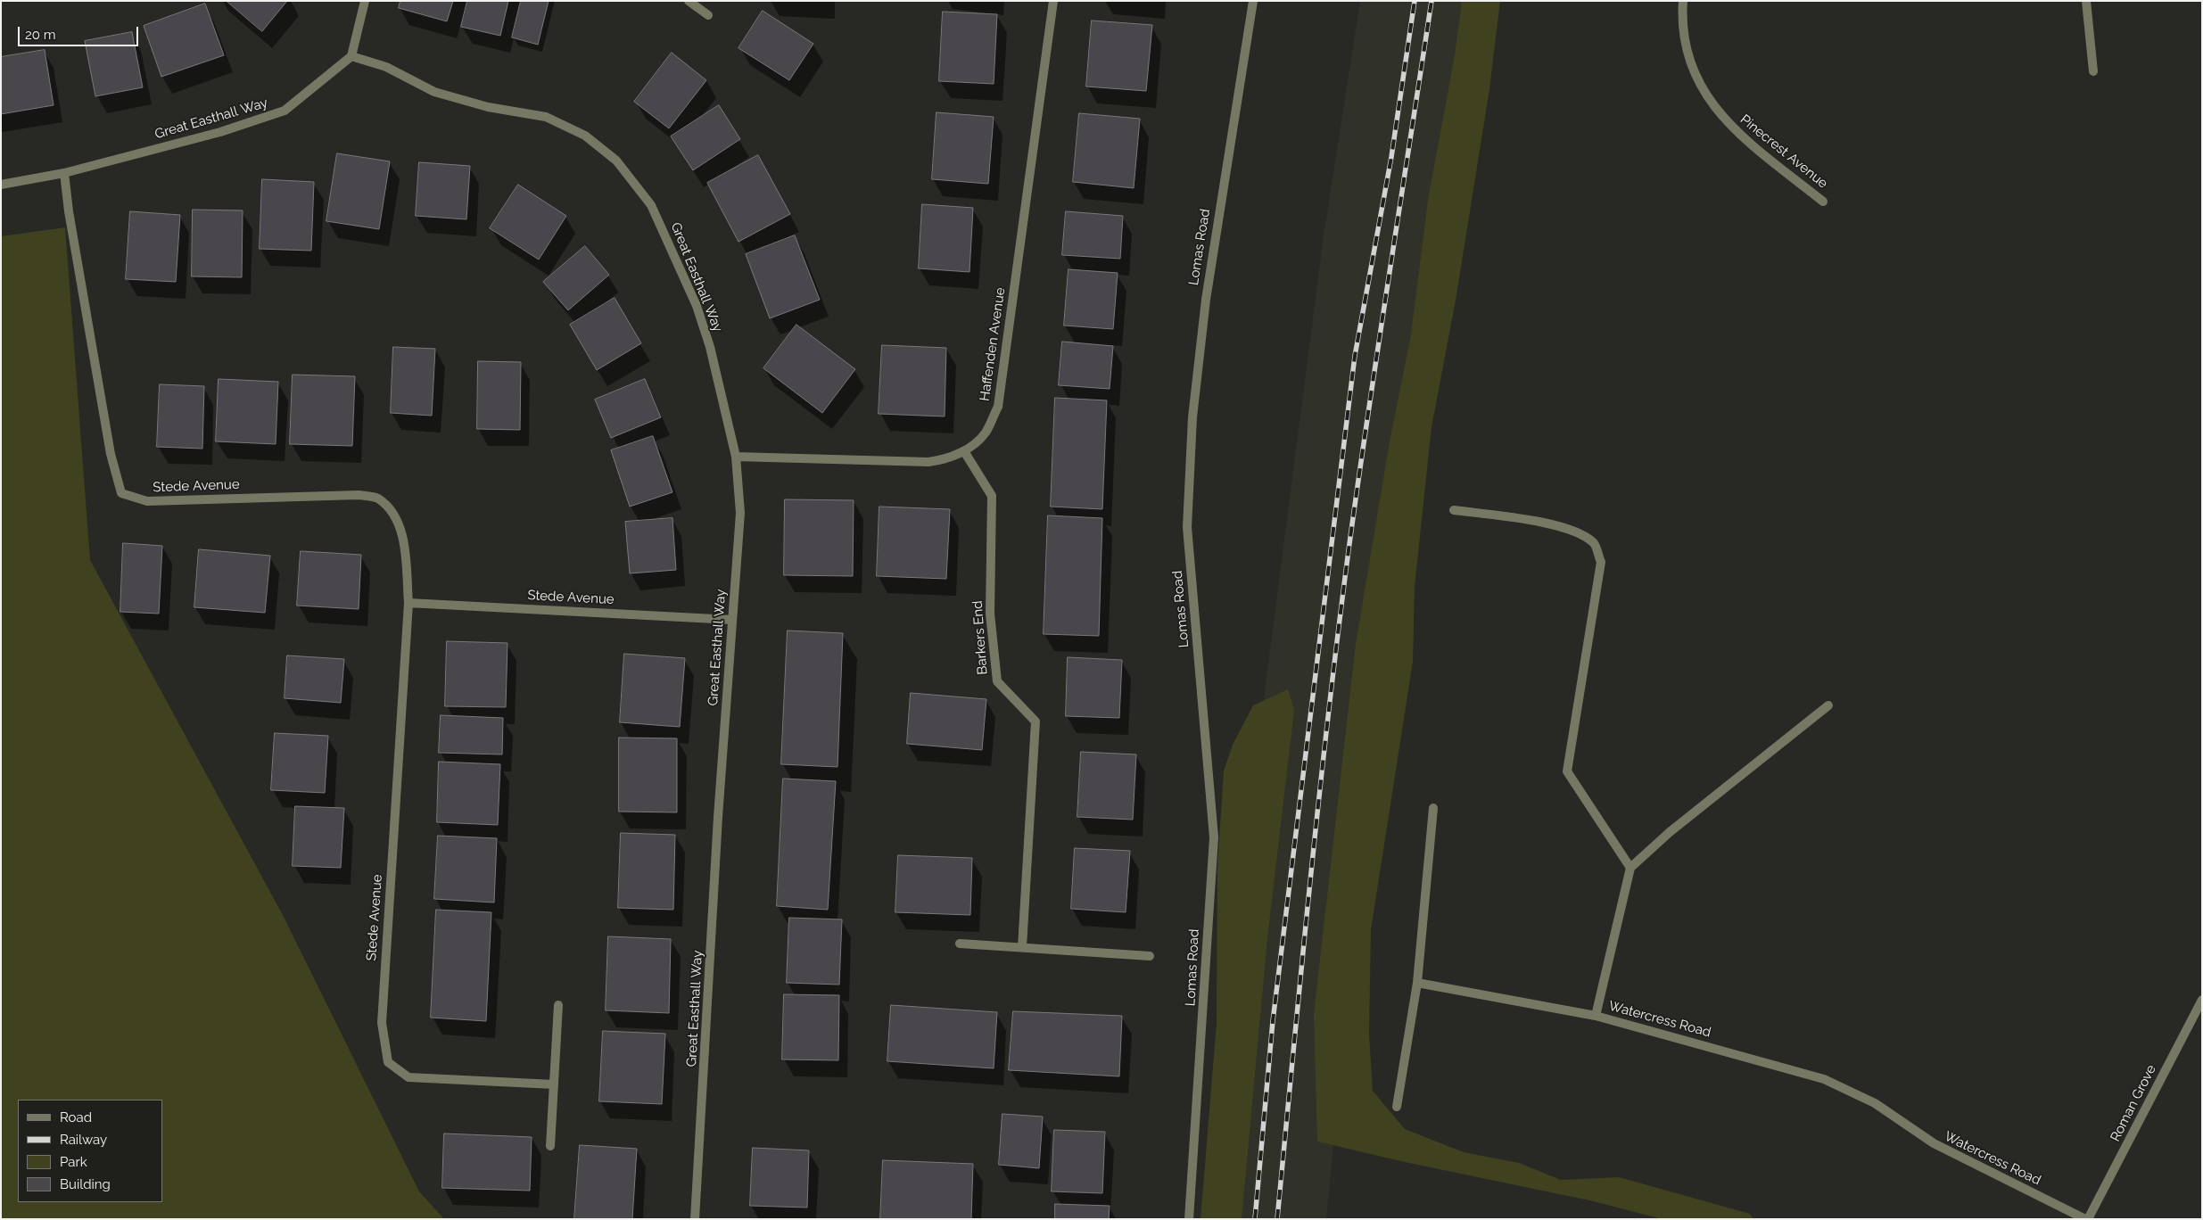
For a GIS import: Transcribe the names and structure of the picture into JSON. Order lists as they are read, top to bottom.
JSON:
{
  "streets": {
    "street": [
      "Great Easthall Way",
      "Pinecrest Avenue",
      "Lomas Road",
      "Haffenden Avenue",
      "Stede Avenue",
      "Barkers End",
      "Watercress Road",
      "Roman Grove"
    ]
  },
  "crossings": [
    ["Great Easthall Way", "Haffenden Avenue"],
    ["Great Easthall Way", "Stede Avenue"],
    ["Haffenden Avenue", "Barkers End"],
    ["Watercress Road", "Roman Grove"]
  ],
  "legend": [
    "Road",
    "Railway",
    "Park",
    "Building"
  ],
  "scale_bar": "20 m"
}
